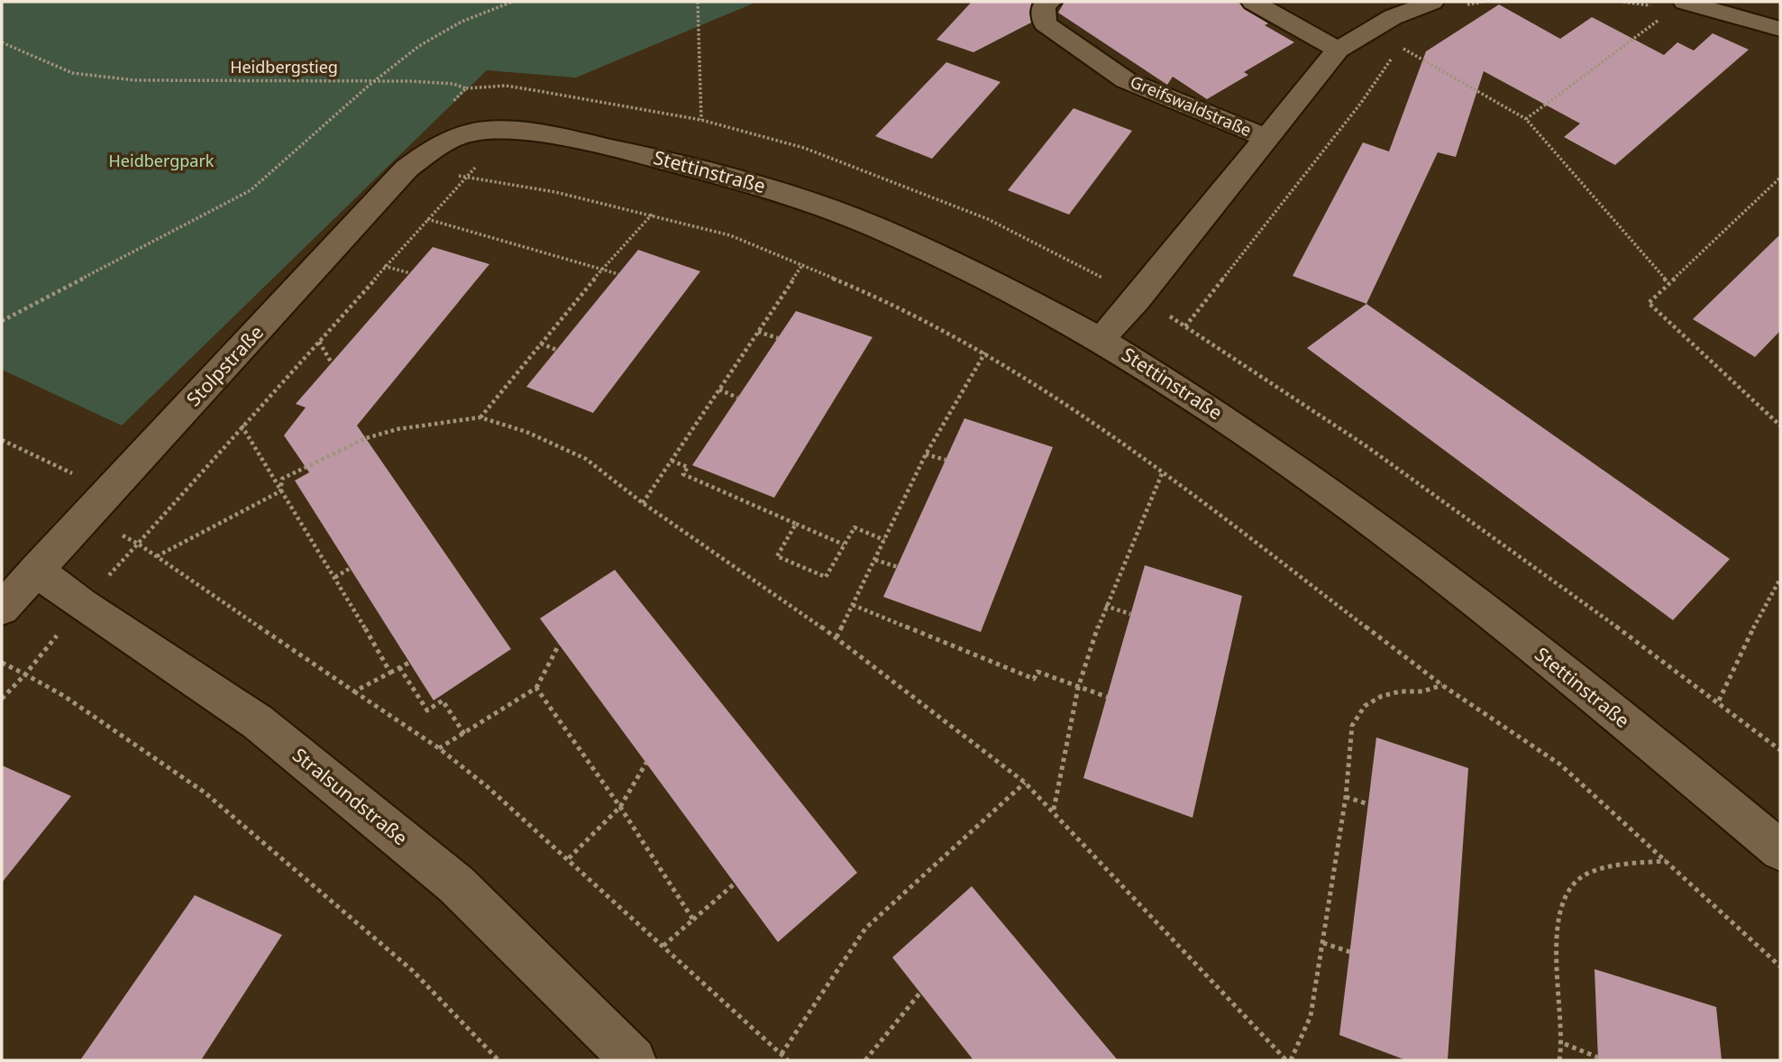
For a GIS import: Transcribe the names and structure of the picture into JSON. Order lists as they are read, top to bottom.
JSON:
{
  "streets": {
    "street": [
      "Greifswaldstraße",
      "Stettinstraße",
      "Stolpstraße",
      "Stralsundstraße"
    ],
    "path": ["Heidbergstieg"]
  },
  "crossings": [
    ["Greifswaldstraße", "Stettinstraße"],
    ["Stettinstraße", "Stolpstraße"],
    ["Stolpstraße", "Stralsundstraße"]
  ],
  "parks": ["Heidbergpark"]
}
